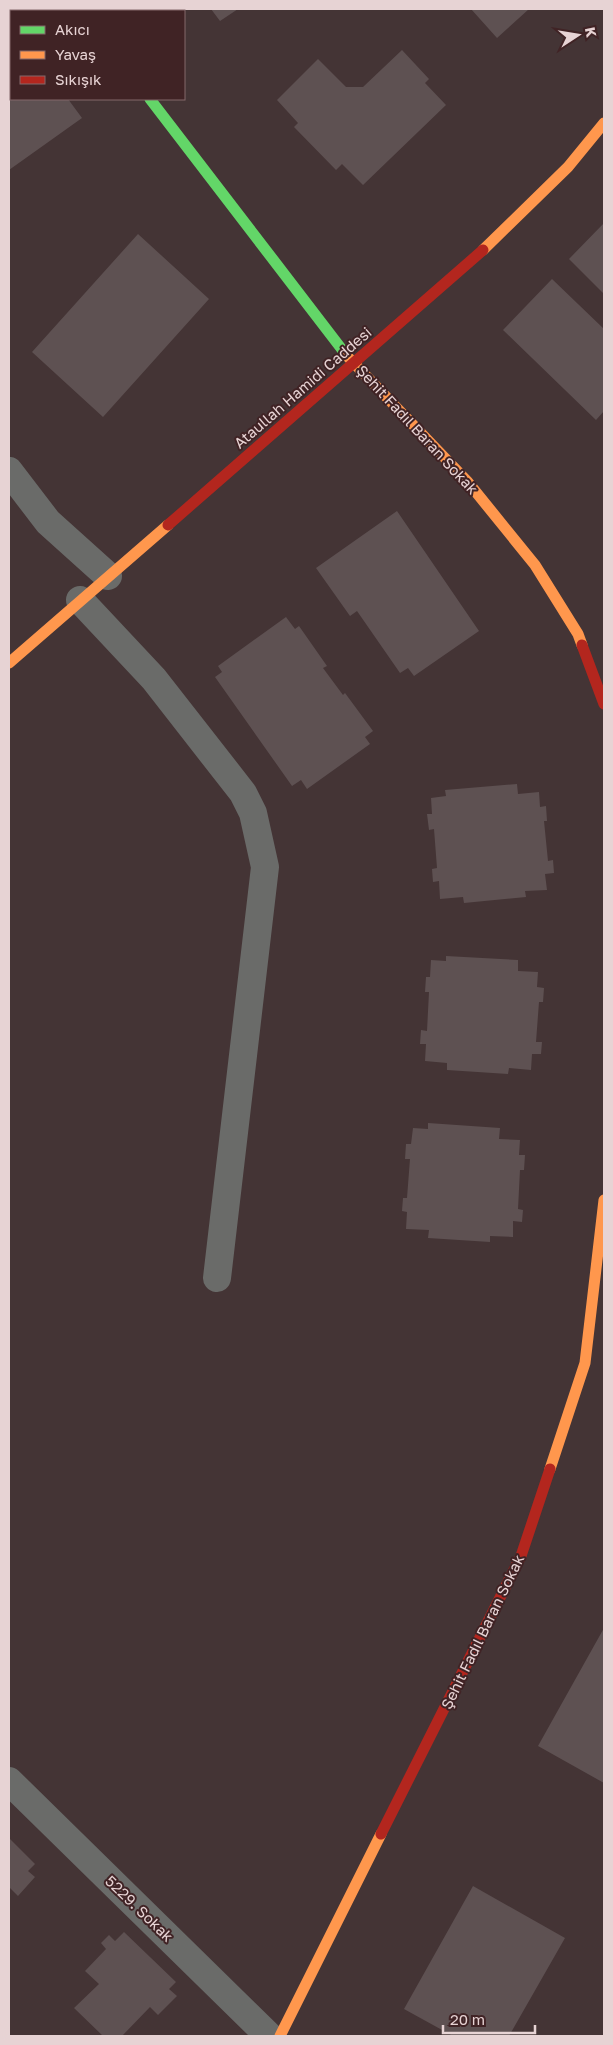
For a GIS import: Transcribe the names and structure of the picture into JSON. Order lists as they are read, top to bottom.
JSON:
{
  "streets": {
    "street": ["Ataullah Hamidi Caddesi", "Şehit Fadıl Baran Sokak", "5229. Sokak"]
  },
  "crossings": [
    ["Ataullah Hamidi Caddesi", "Şehit Fadıl Baran Sokak"]
  ],
  "legend": ["Akıcı", "Yavaş", "Sıkışık"],
  "scale_bar": "20 m",
  "north": "right"
}
